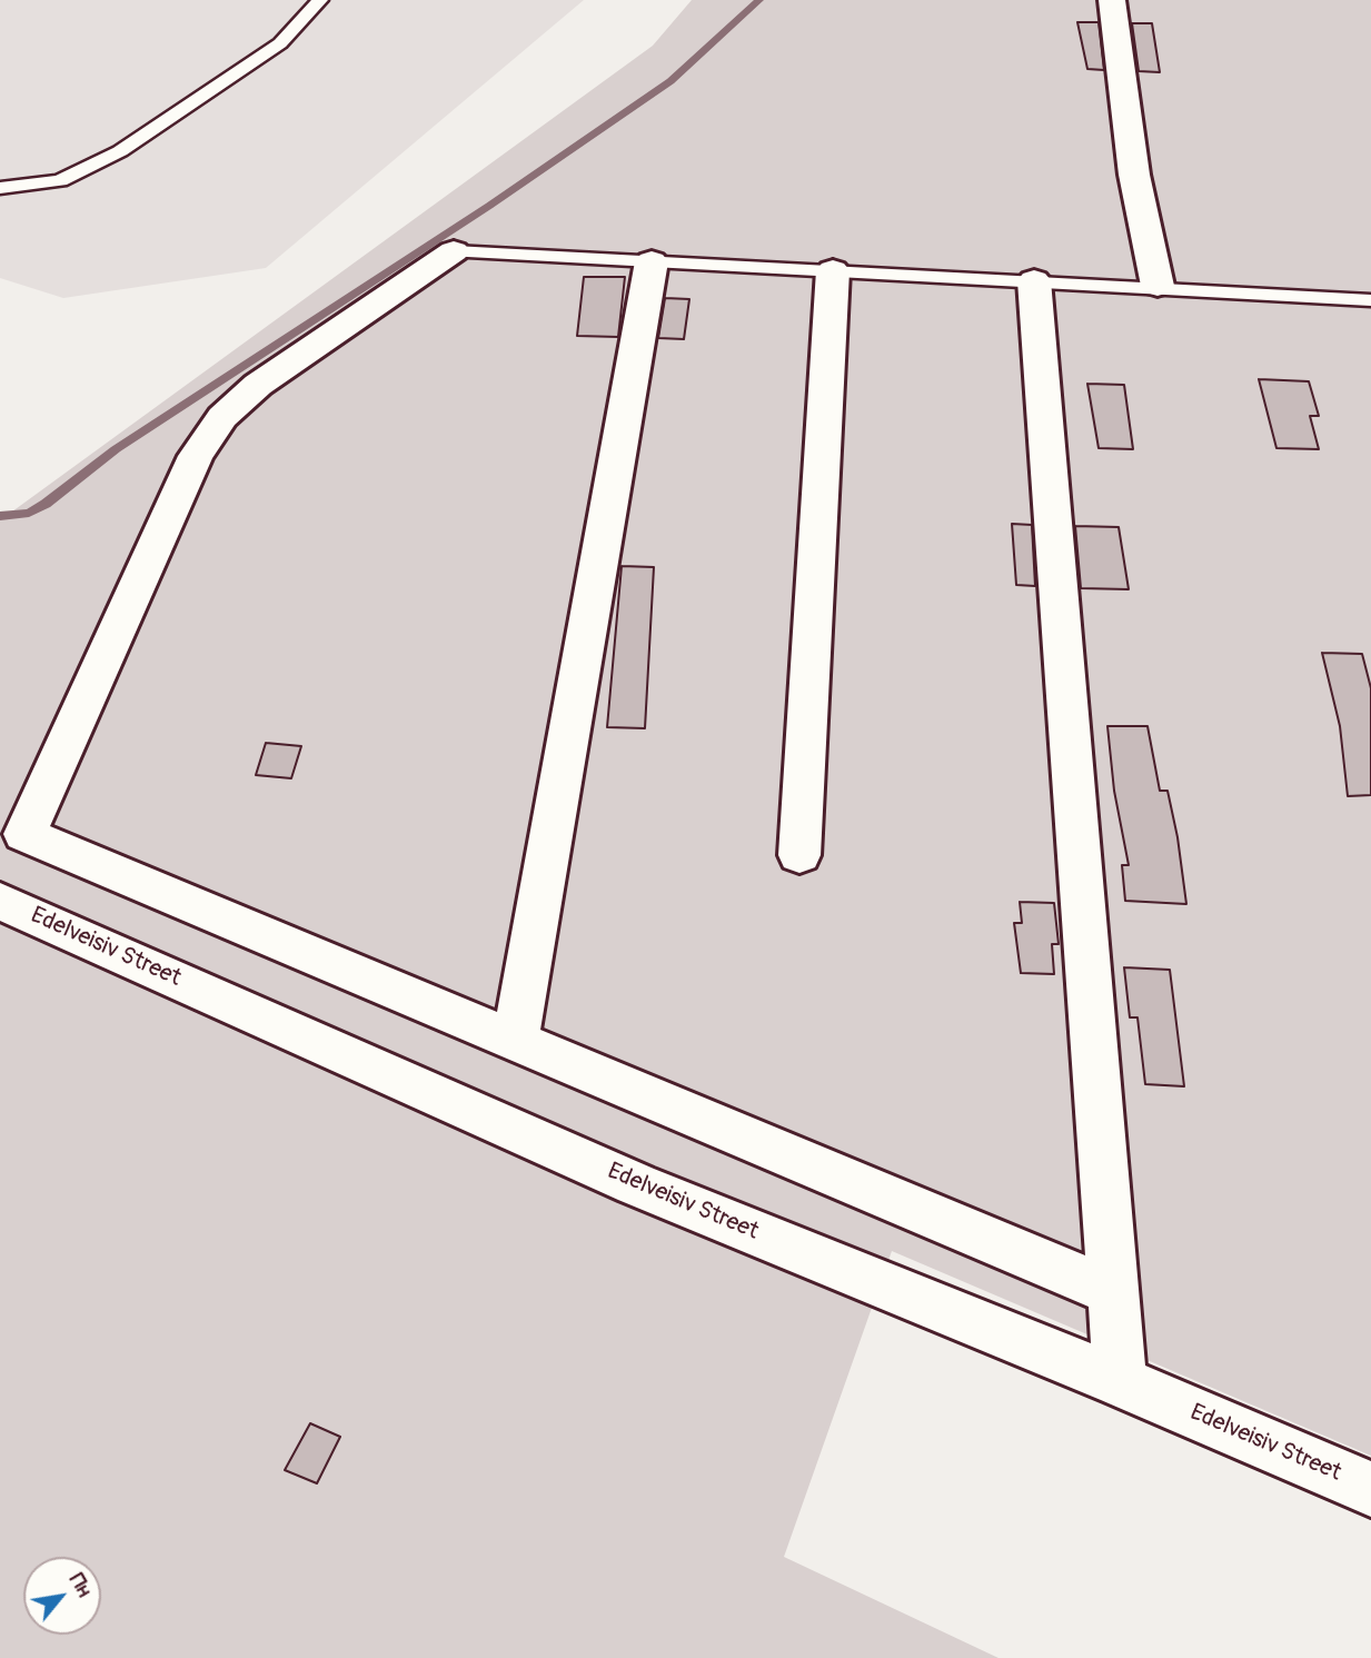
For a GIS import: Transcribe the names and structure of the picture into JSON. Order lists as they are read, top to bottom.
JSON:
{
  "streets": {
    "street": ["Edelveisiv Street"]
  },
  "north": "top right"
}
